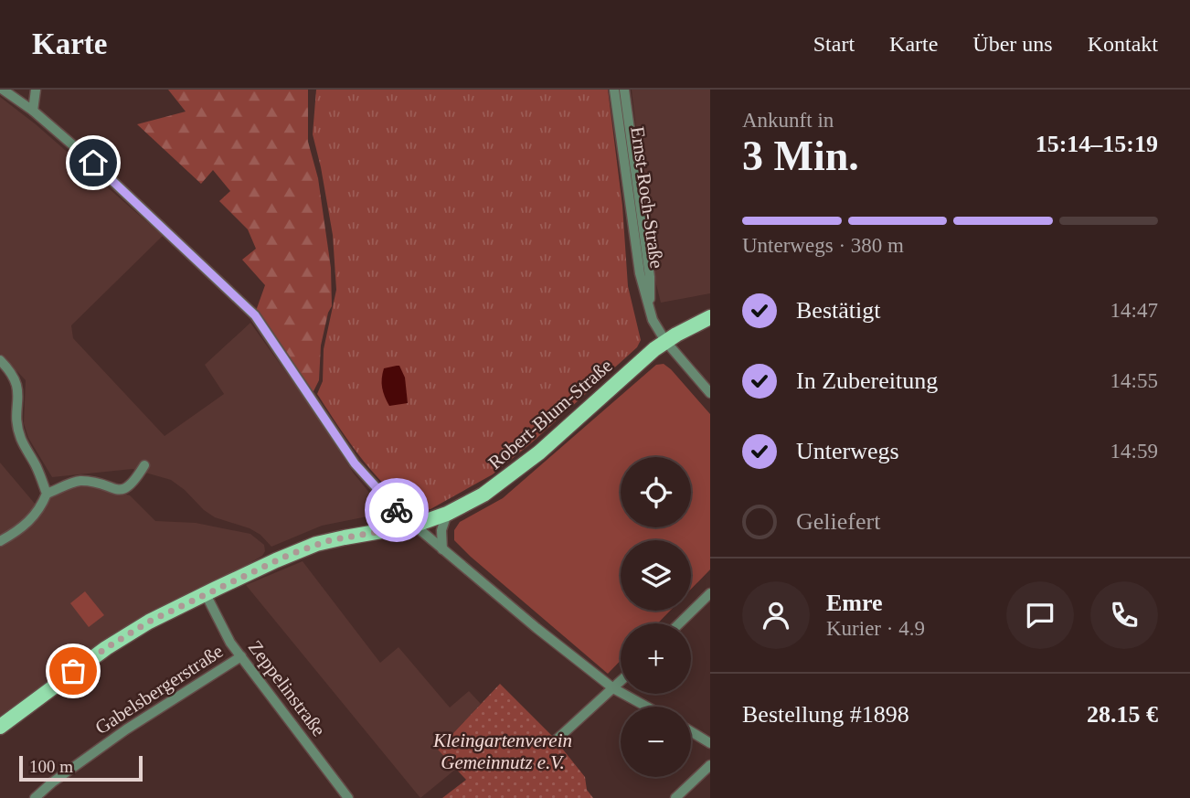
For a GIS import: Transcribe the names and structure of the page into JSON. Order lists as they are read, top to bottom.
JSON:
{
  "streets": {
    "main road": ["Robert-Blum-Straße"],
    "street": ["Ernst-Roch-Straße", "Zeppelinstraße", "Gabelsbergerstraße"]
  },
  "crossings": [
    ["Ernst-Roch-Straße", "Robert-Blum-Straße"],
    ["Robert-Blum-Straße", "Zeppelinstraße"],
    ["Zeppelinstraße", "Gabelsbergerstraße"]
  ],
  "parks": ["Kleingartenverein Gemeinnutz e.V."],
  "scale_bar": "100 m",
  "page": {
    "header": "Karte",
    "nav": [
      "Start",
      "Karte",
      "Über uns",
      "Kontakt"
    ],
    "heading": ["3 Min.", "Ankunft in", "15:14–15:19"],
    "panel": [
      "Emre",
      "Kurier · 4.9",
      "Bestellung #1898",
      "28.15 €"
    ],
    "bar": "Unterwegs · 380 m",
    "list": [
      ["Bestätigt", "14:47"],
      ["In Zubereitung", "14:55"],
      ["Unterwegs", "14:59"],
      "Geliefert"
    ],
    "map_buttons": ["+", "−"],
    "scale": "100 m"
  }
}
